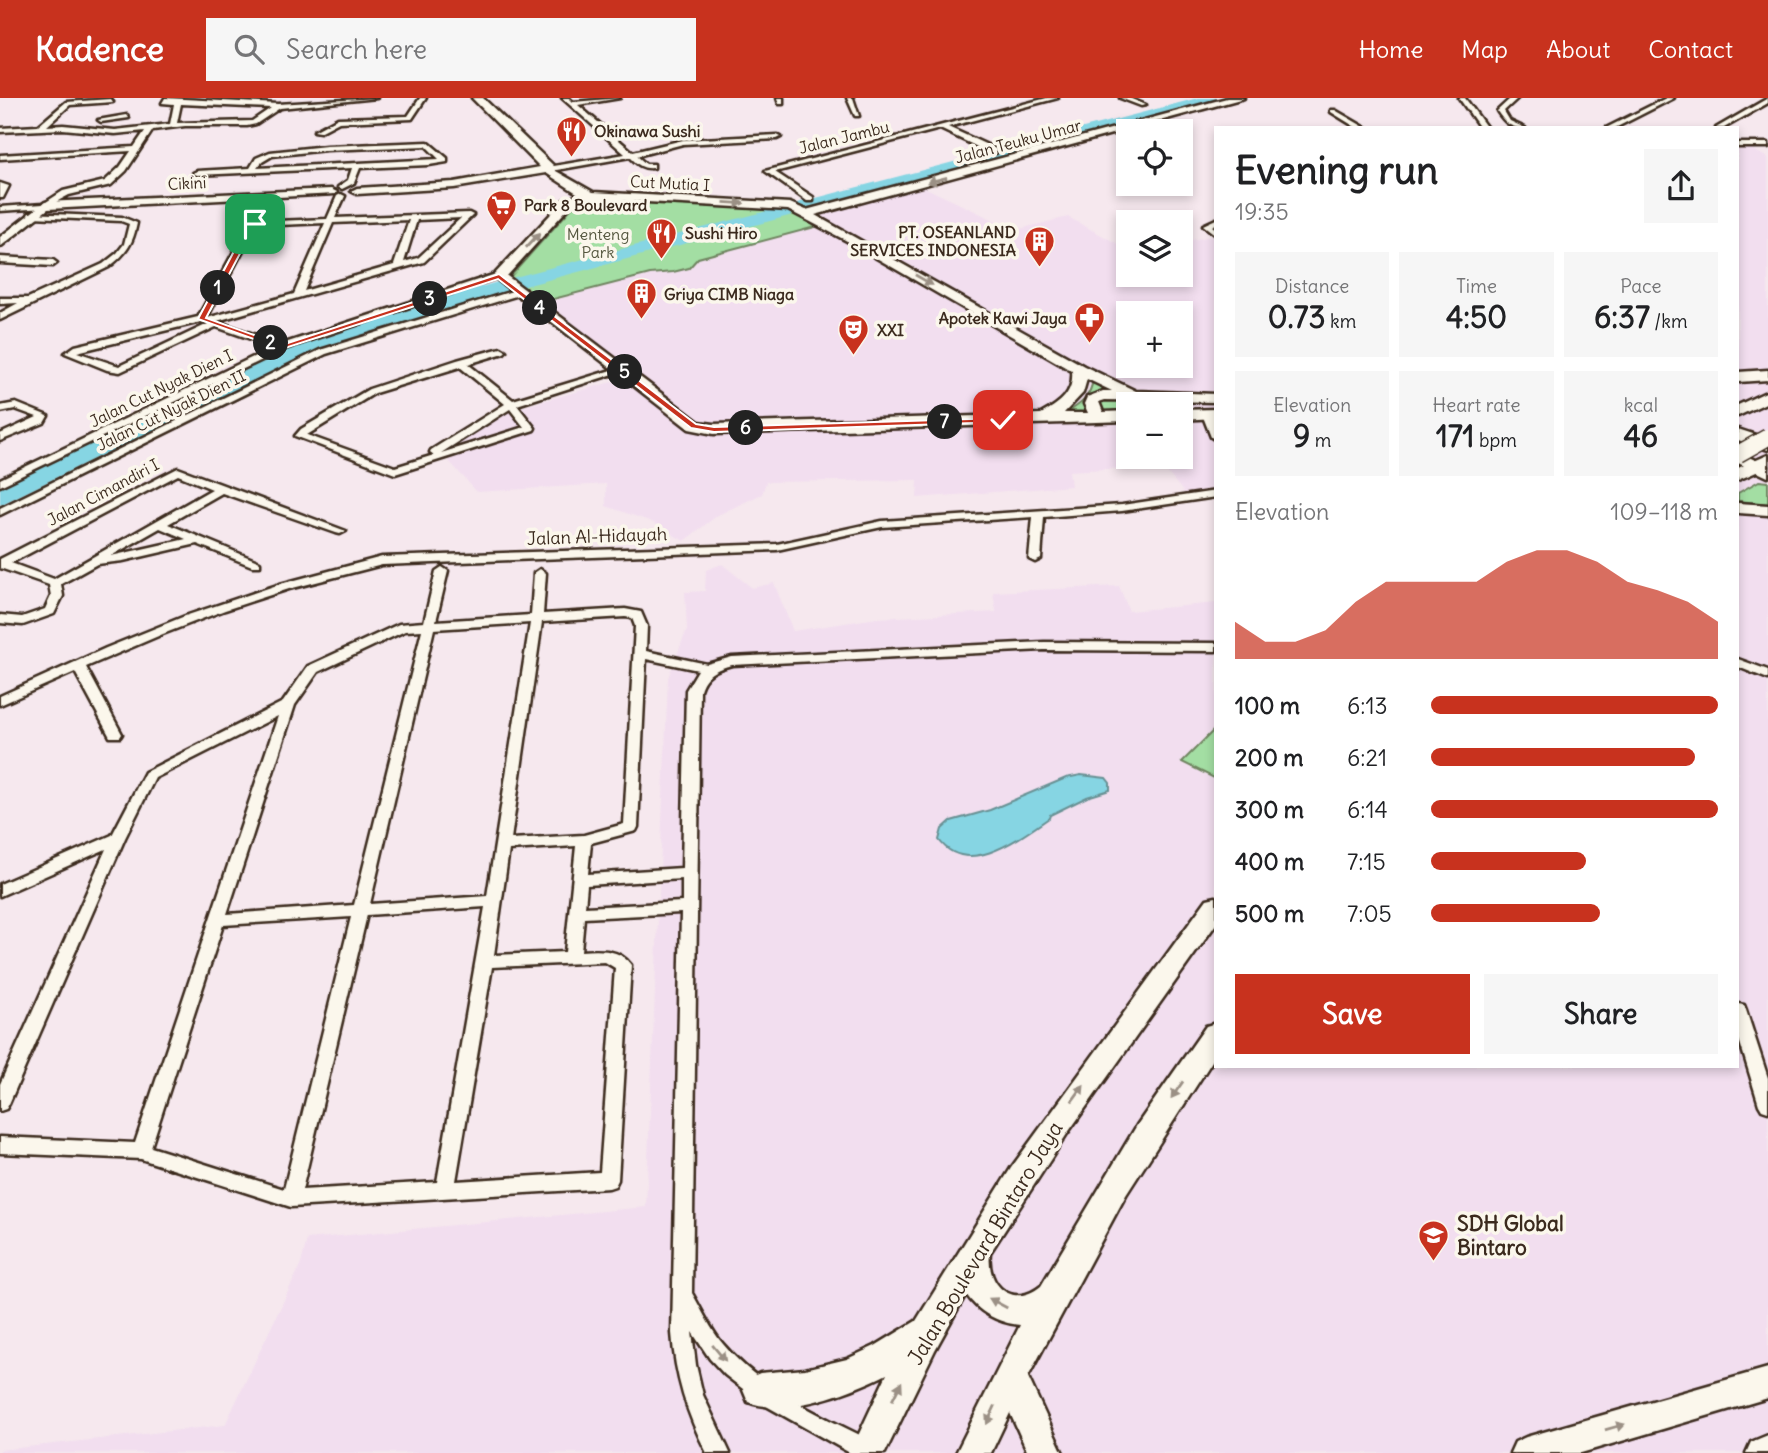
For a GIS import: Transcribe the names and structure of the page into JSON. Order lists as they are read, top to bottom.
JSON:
{
  "streets": {
    "main road": [
      "Jalan Teuku Umar",
      "Cikini",
      "Cut Mutia I",
      "Jalan Boulevard Bintaro Jaya"
    ],
    "street": [
      "Jalan Jambu",
      "Jalan Cut Nyak Dien I",
      "Jalan Cut Nyak Dien II",
      "Jalan Cimandiri I",
      "Jalan Al-Hidayah"
    ]
  },
  "crossings": [
    ["Jalan Jambu", "Jalan Teuku Umar"],
    ["Jalan Teuku Umar", "Cut Mutia I"],
    ["Cikini", "Cut Mutia I"]
  ],
  "one_way": ["Jalan Teuku Umar", "Cut Mutia I"],
  "parks": ["Menteng Park"],
  "places": {
    "restaurant": ["Okinawa Sushi", "Sushi Hiro"],
    "supermarket": ["Park 8 Boulevard"],
    "building": ["PT. OSEANLAND SERVICES INDONESIA", "Griya CIMB Niaga"],
    "pharmacy": ["Apotek Kawi Jaya"],
    "theatre": ["XXI"],
    "school or university": ["SDH Global Bintaro"]
  },
  "page": {
    "header": "Kadence",
    "search": "Search here",
    "nav": [
      "Home",
      "Map",
      "About",
      "Contact"
    ],
    "map_buttons": ["+", "−"],
    "heading": ["Evening run", "19:35"],
    "stats": [
      ["Distance", "0.73 km"],
      ["Time", "4:50"],
      ["Pace", "6:37 /km"],
      ["Elevation", "9 m"],
      ["Heart rate", "171 bpm"],
      ["kcal", "46"]
    ],
    "pins": [
      "1",
      "3",
      "4",
      "2",
      "5",
      "7",
      "6"
    ],
    "chart": ["Elevation", "109–118 m"],
    "list": [
      {
        "name": "100 m",
        "note": "6:13"
      },
      {
        "name": "200 m",
        "note": "6:21"
      },
      {
        "name": "300 m",
        "note": "6:14"
      },
      {
        "name": "400 m",
        "note": "7:15"
      },
      {
        "name": "500 m",
        "note": "7:05"
      }
    ],
    "buttons": ["Save", "Share"]
  }
}
